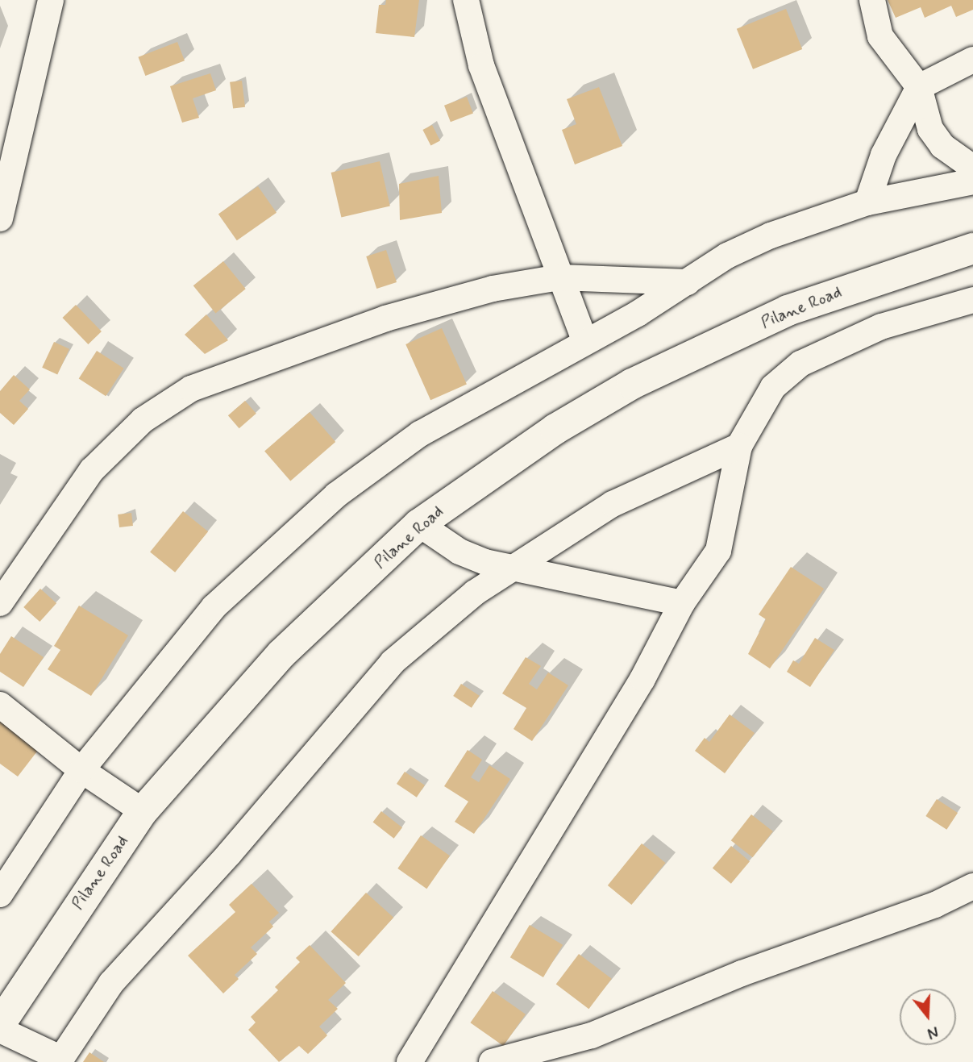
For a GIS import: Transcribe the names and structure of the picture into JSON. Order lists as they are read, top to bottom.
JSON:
{
  "streets": {
    "main road": ["Pilane Road"]
  },
  "north": "bottom"
}
